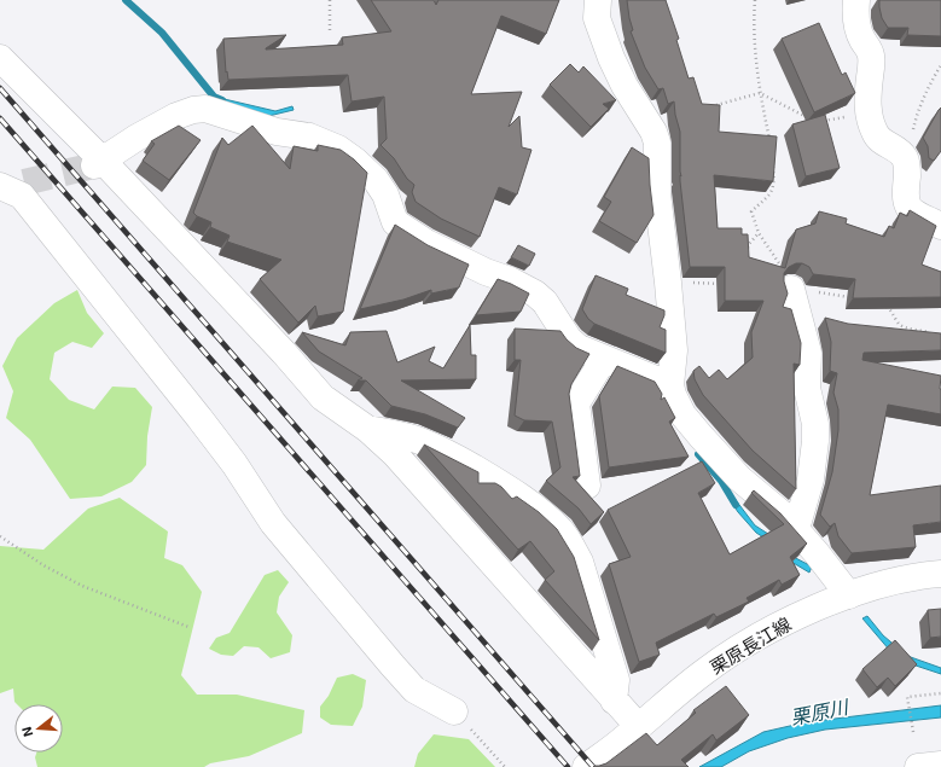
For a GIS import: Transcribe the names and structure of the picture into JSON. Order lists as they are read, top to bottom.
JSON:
{
  "streets": {
    "street": ["栗原長江線"]
  },
  "water": ["栗原川"],
  "north": "left"
}
